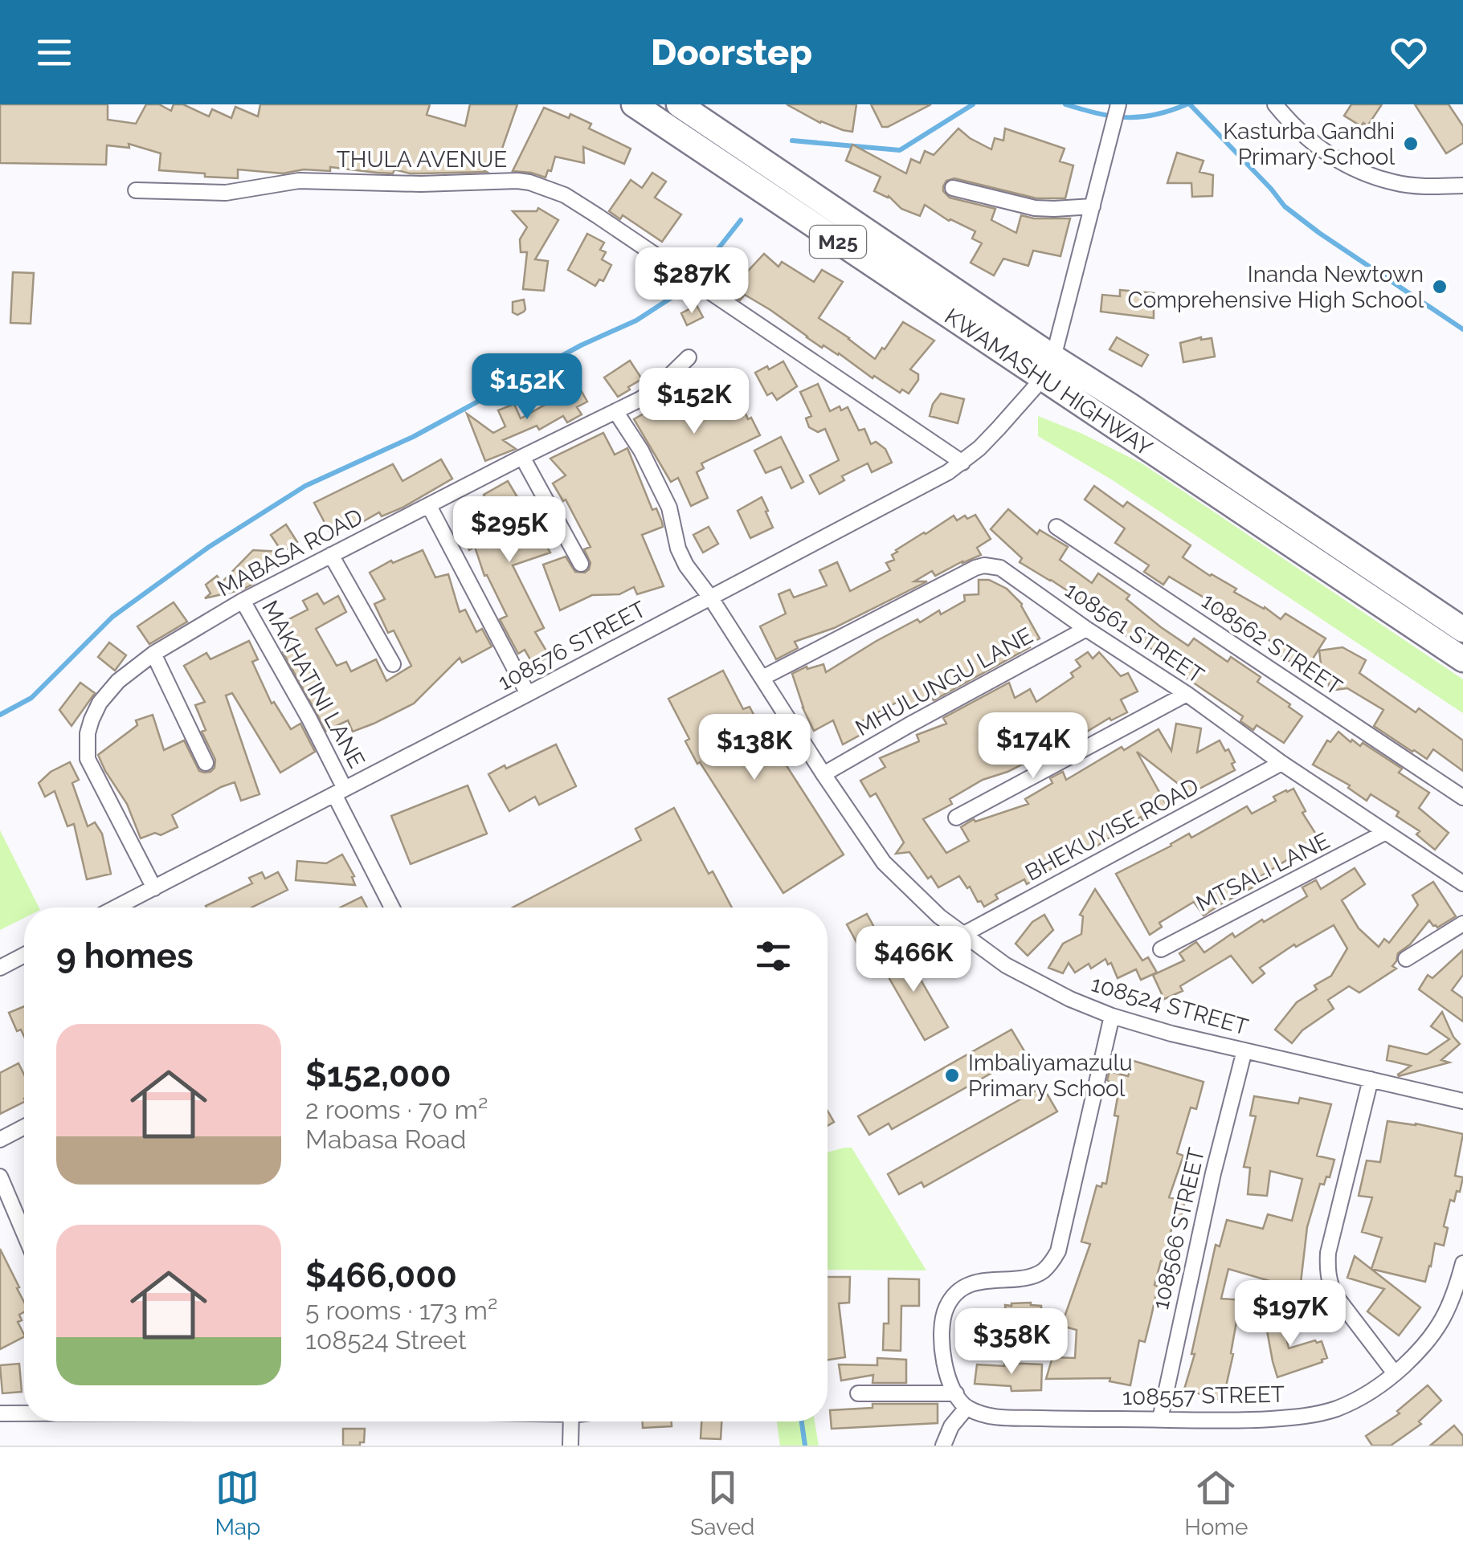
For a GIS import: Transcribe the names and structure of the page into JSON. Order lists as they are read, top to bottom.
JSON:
{
  "streets": {
    "main road": ["M25", "KWAMASHU HIGHWAY"],
    "street": [
      "THULA AVENUE",
      "MABASA ROAD",
      "108561 STREET",
      "108562 STREET",
      "108576 STREET",
      "MHULUNGU LANE",
      "MAKHATINI LANE",
      "BHEKUYISE ROAD",
      "MTSALI LANE",
      "108524 STREET",
      "108566 STREET",
      "108557 STREET"
    ]
  },
  "crossings": [
    ["THULA AVENUE", "108576 STREET"],
    ["KWAMASHU HIGHWAY", "108576 STREET"],
    ["MABASA ROAD", "108576 STREET"],
    ["MABASA ROAD", "MAKHATINI LANE"],
    ["MABASA ROAD", "108524 STREET"],
    ["108561 STREET", "MHULUNGU LANE"],
    ["108561 STREET", "BHEKUYISE ROAD"],
    ["108561 STREET", "MTSALI LANE"],
    ["108561 STREET", "108524 STREET"],
    ["108576 STREET", "MAKHATINI LANE"],
    ["108576 STREET", "108524 STREET"],
    ["MHULUNGU LANE", "108524 STREET"],
    ["BHEKUYISE ROAD", "108524 STREET"],
    ["108524 STREET", "108566 STREET"],
    ["108566 STREET", "108557 STREET"]
  ],
  "places": ["Kasturba Gandhi Primary School", "Inanda Newtown Comprehensive High School", "Imbaliyamazulu Primary School"],
  "page": {
    "header": "Doorstep",
    "price": [
      "$287K",
      "$152K",
      "$152K",
      "$295K",
      "$174K",
      "$138K",
      "$466K",
      "$197K",
      "$358K"
    ],
    "heading": "9 homes",
    "list": [
      {
        "name": "$152,000",
        "note": "2 rooms · 70 m² · Mabasa Road"
      },
      {
        "name": "$466,000",
        "note": "5 rooms · 173 m² · 108524 Street"
      }
    ],
    "tabs": ["Map", "Saved", "Home"]
  }
}
